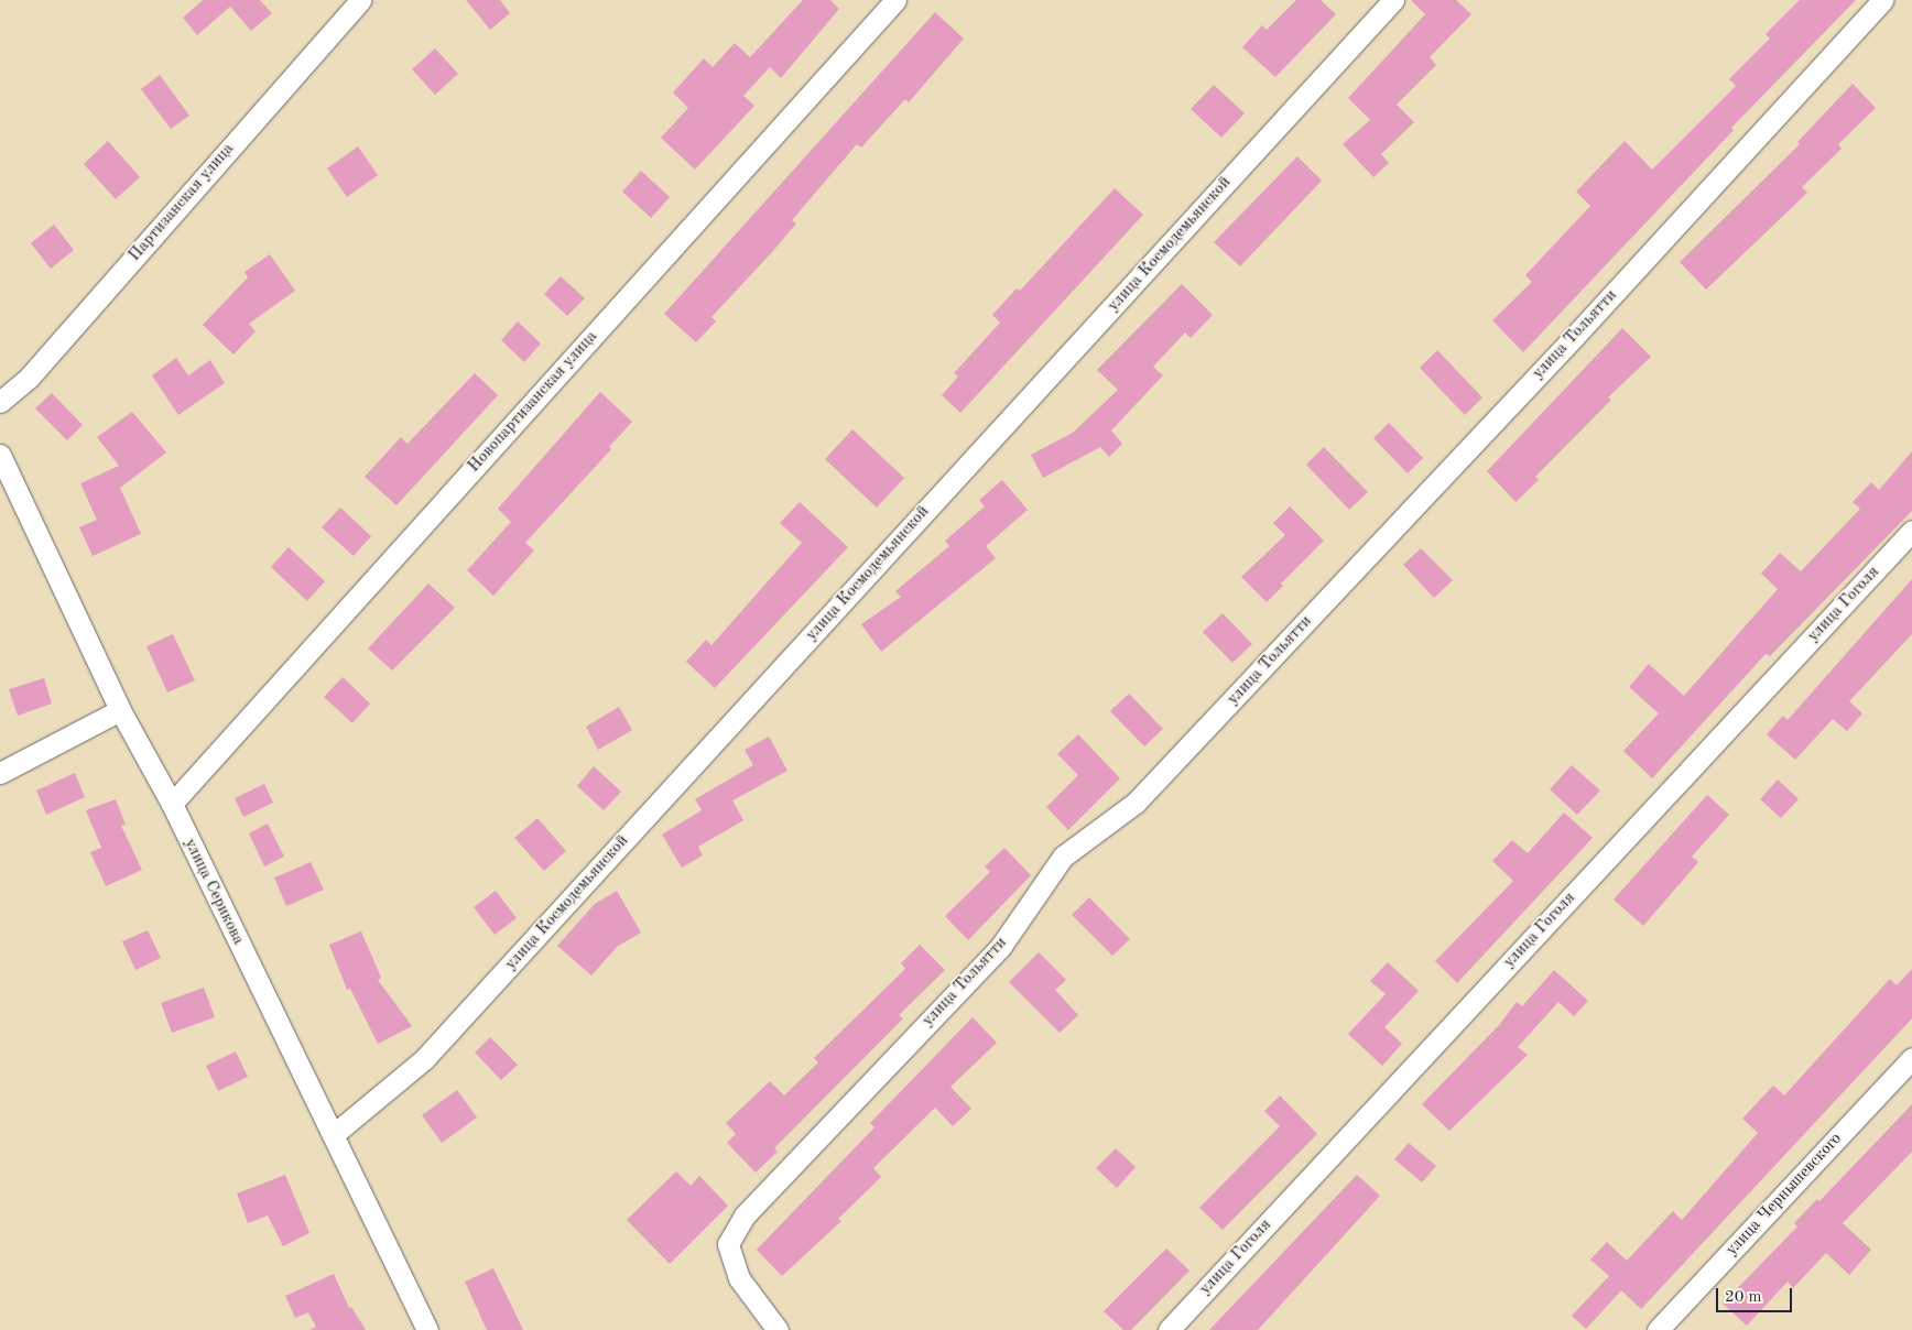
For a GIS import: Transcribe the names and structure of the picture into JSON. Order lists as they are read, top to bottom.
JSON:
{
  "streets": {
    "street": [
      "Партизанская улица",
      "улица Космодемьянской",
      "улица Тольятти",
      "Новопартизанская улица",
      "улица Гоголя",
      "улица Серикова",
      "улица Чернышевского"
    ]
  },
  "crossings": [
    ["улица Космодемьянской", "улица Серикова"],
    ["Новопартизанская улица", "улица Серикова"]
  ],
  "scale_bar": "20 m"
}
